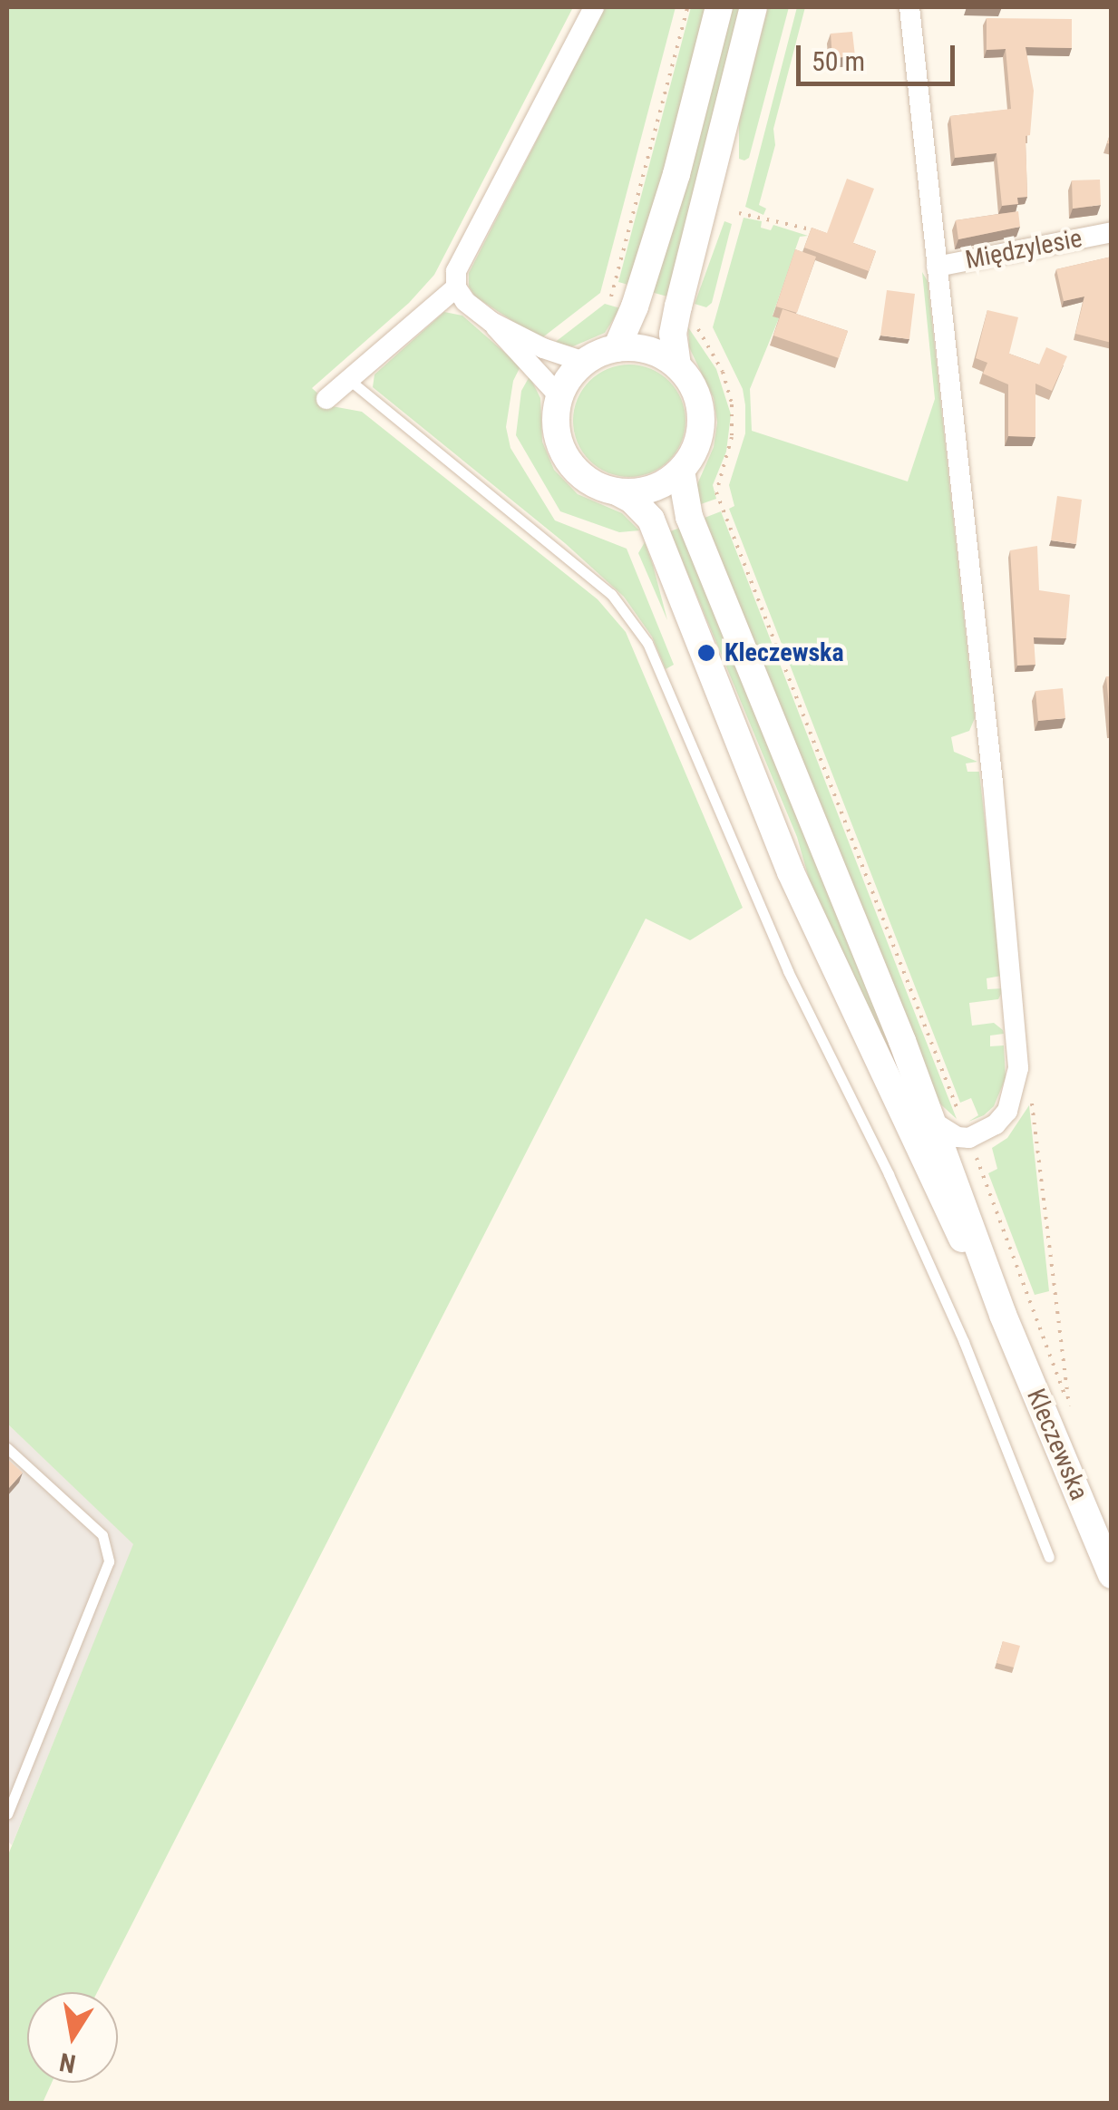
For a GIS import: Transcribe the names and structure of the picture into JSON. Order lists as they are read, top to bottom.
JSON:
{
  "streets": {
    "main road": ["Kleczewska"],
    "street": ["Międzylesie"]
  },
  "places": ["Kleczewska"],
  "scale_bar": "50 m",
  "north": "bottom"
}
